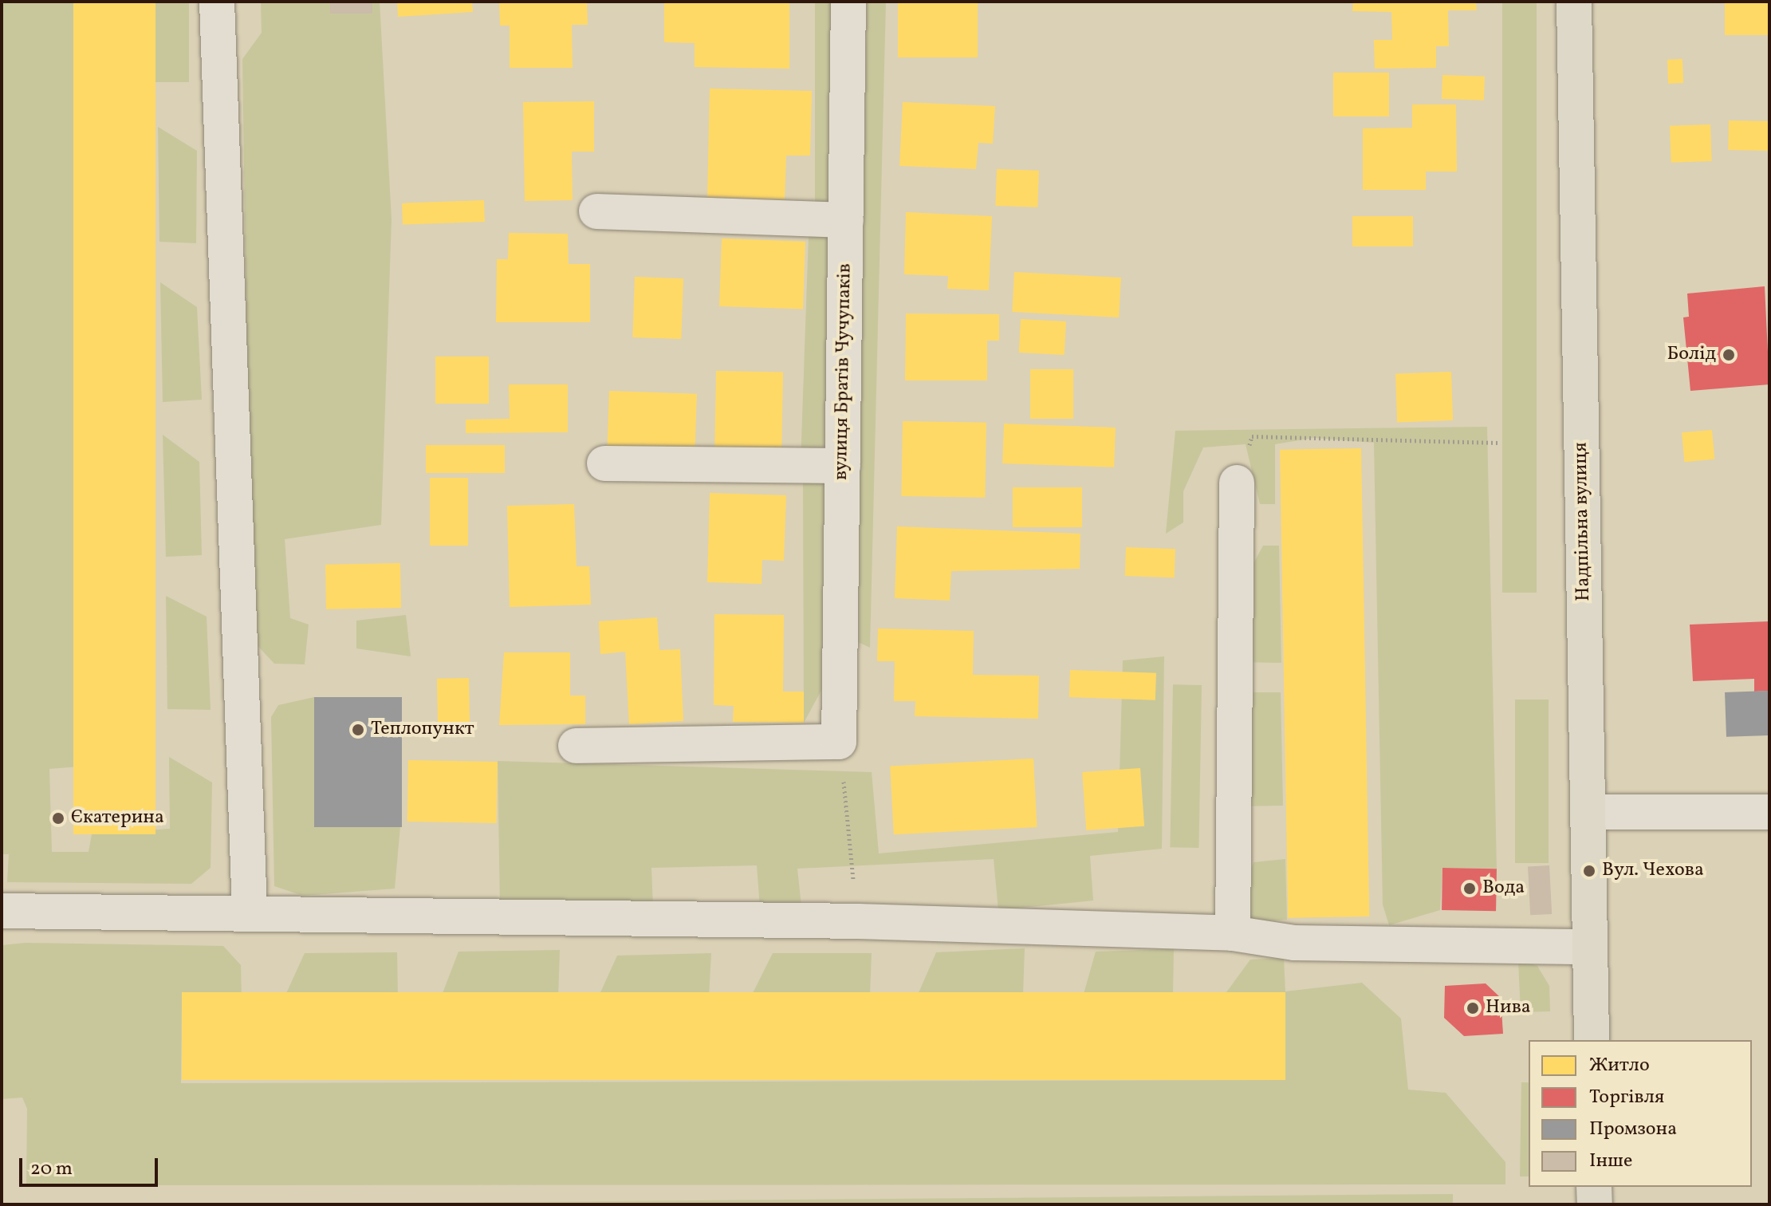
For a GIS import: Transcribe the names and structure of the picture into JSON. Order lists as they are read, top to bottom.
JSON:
{
  "streets": {
    "main road": ["Надпільна вулиця"],
    "street": ["вулиця Братів Чучупаків"]
  },
  "places": [
    "Болід",
    "Теплопункт",
    "Єкатерина",
    "Вул. Чехова",
    "Вода",
    "Нива"
  ],
  "legend": [
    "Житло",
    "Торгівля",
    "Промзона",
    "Інше"
  ],
  "scale_bar": "20 m"
}
